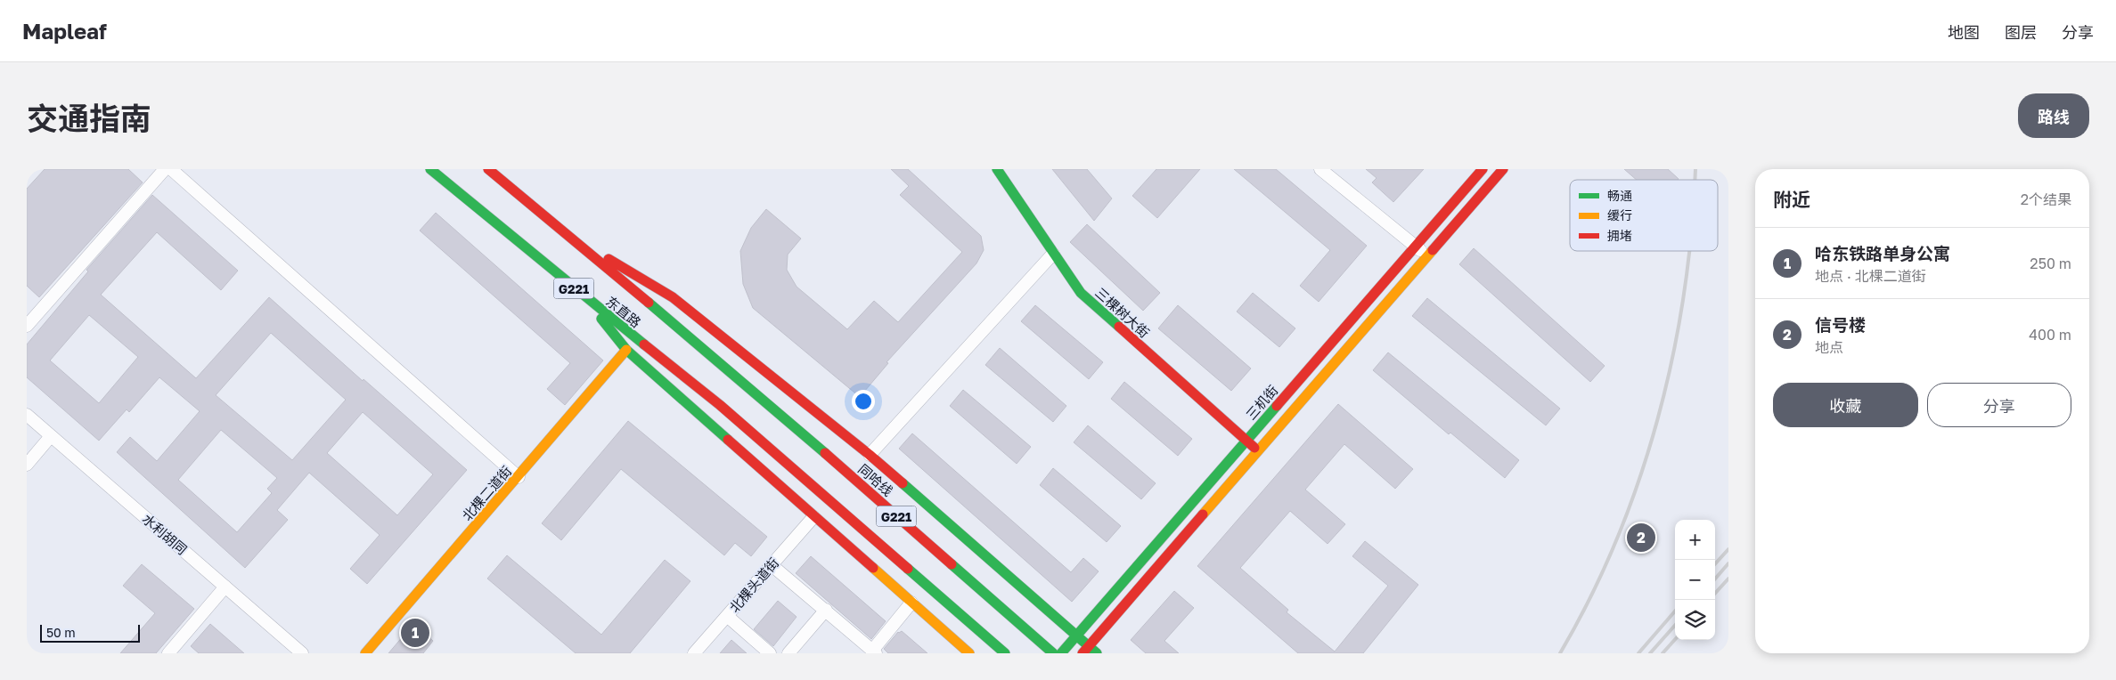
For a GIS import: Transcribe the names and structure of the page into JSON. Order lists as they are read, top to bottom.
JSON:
{
  "streets": {
    "main road": [
      "G221",
      "东直路",
      "三棵树大街",
      "三机街",
      "同哈线",
      "北棵二道街"
    ],
    "street": ["水利胡同", "北棵头道街"]
  },
  "crossings": [
    ["东直路", "同哈线"],
    ["三棵树大街", "三机街"]
  ],
  "legend": ["畅通", "缓行", "拥堵"],
  "scale_bar": "50 m",
  "page": {
    "header": "Mapleaf",
    "nav": ["地图", "图层", "分享"],
    "title": "交通指南",
    "buttons": [
      "路线",
      ["收藏", "分享"]
    ],
    "heading": ["附近", "2个结果"],
    "list": [
      {
        "mark": "1",
        "name": "哈东铁路单身公寓",
        "note": "地点 · 北棵二道街",
        "value": "250 m"
      },
      {
        "mark": "2",
        "name": "信号楼",
        "note": "地点",
        "value": "400 m"
      }
    ],
    "map_buttons": ["+", "−"],
    "pins": ["2", "1"],
    "scale": "50 m"
  }
}
